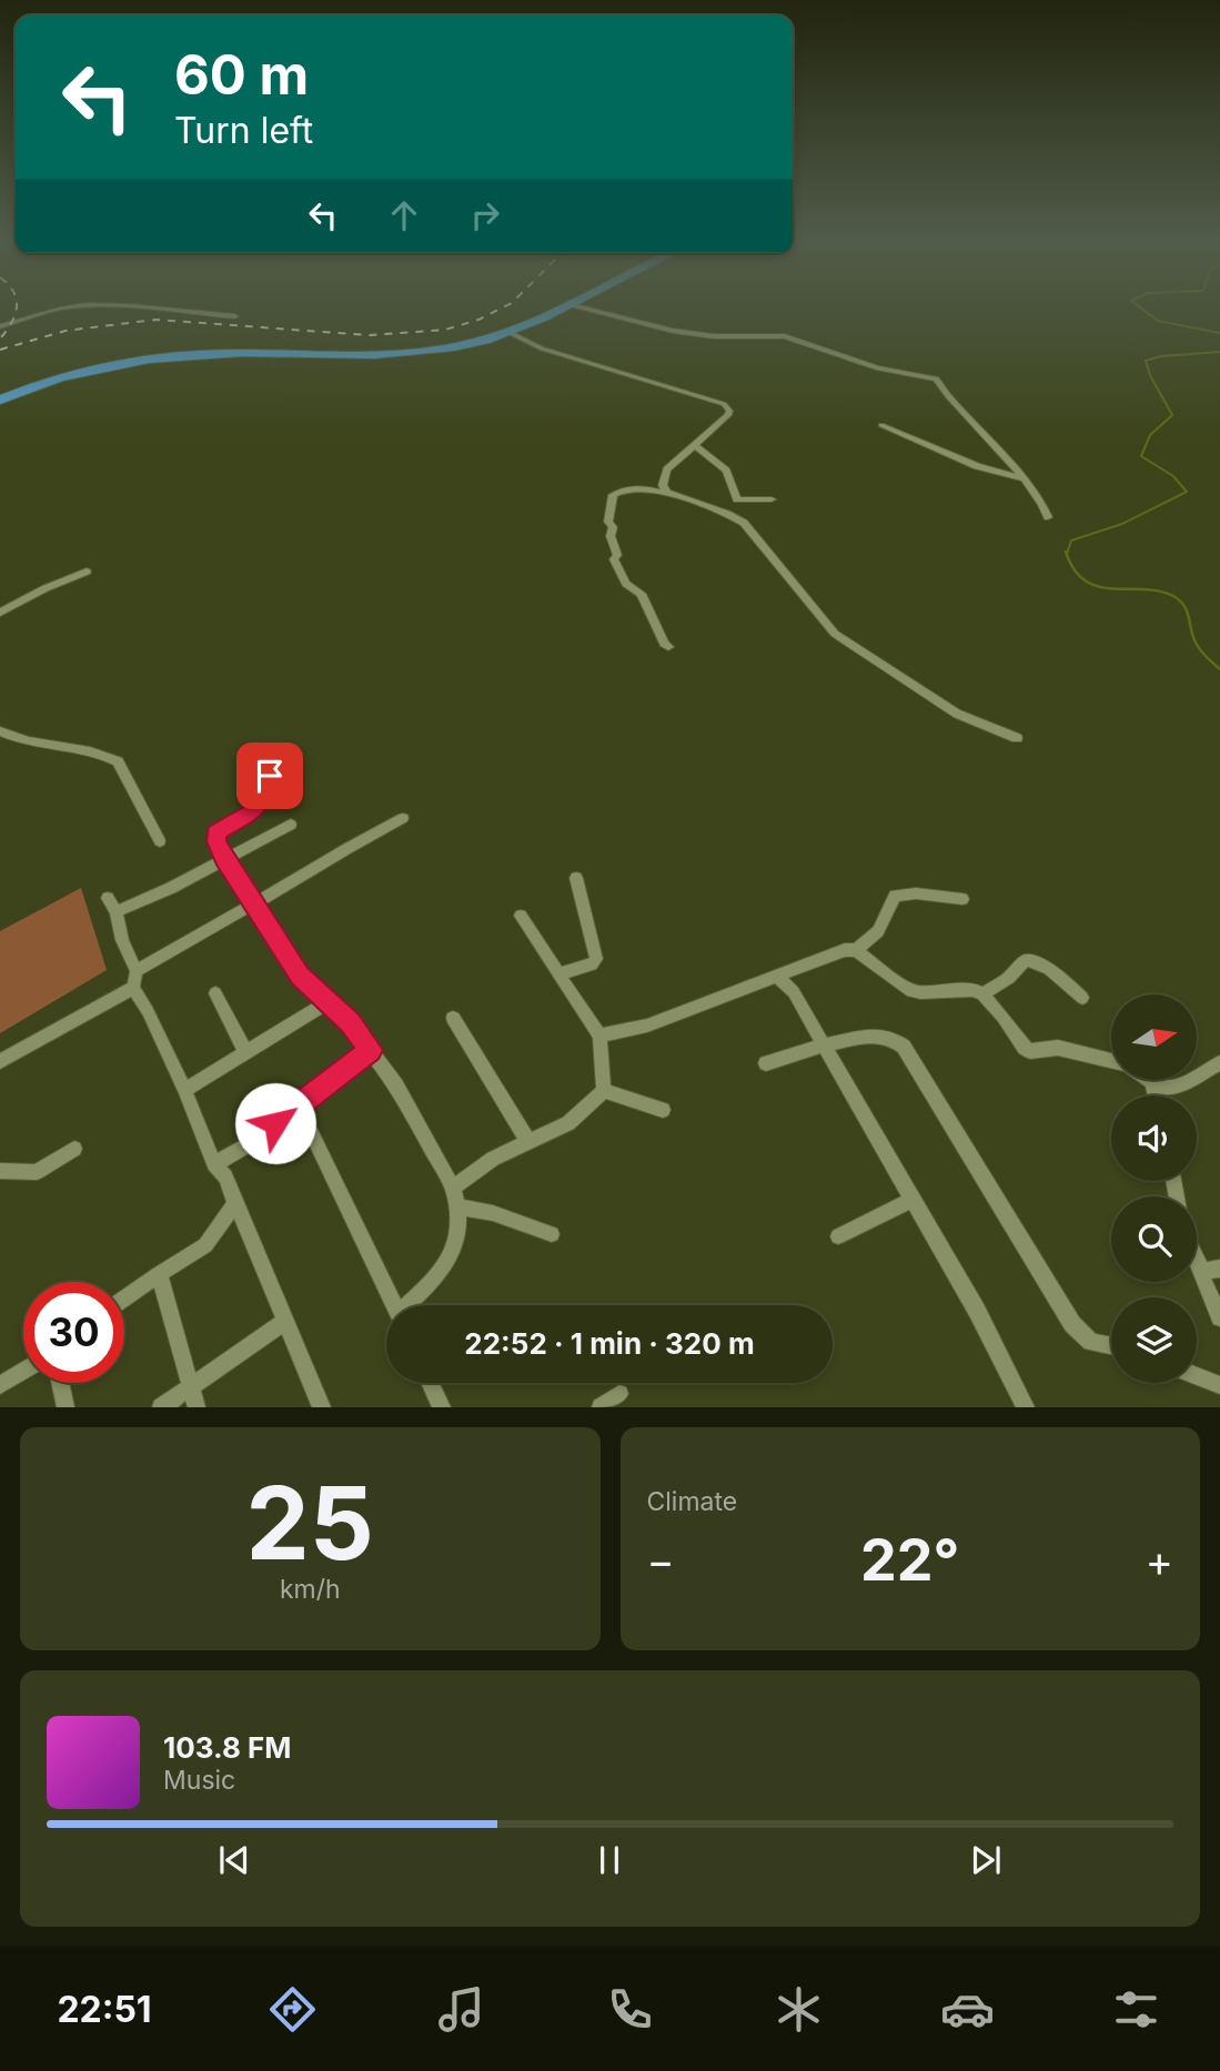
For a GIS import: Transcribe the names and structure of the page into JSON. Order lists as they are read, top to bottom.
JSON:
{
  "north": "right",
  "page": {
    "turn": ["60 m", "Turn left"],
    "limit": "30",
    "trip": "22:52 · 1 min · 320 m",
    "tile": [
      ["25", "km/h"],
      "Climate"
    ],
    "heat": ["−", "22°", "+"],
    "song": ["103.8 FM", "Music"],
    "tabs": "22:51"
  }
}
